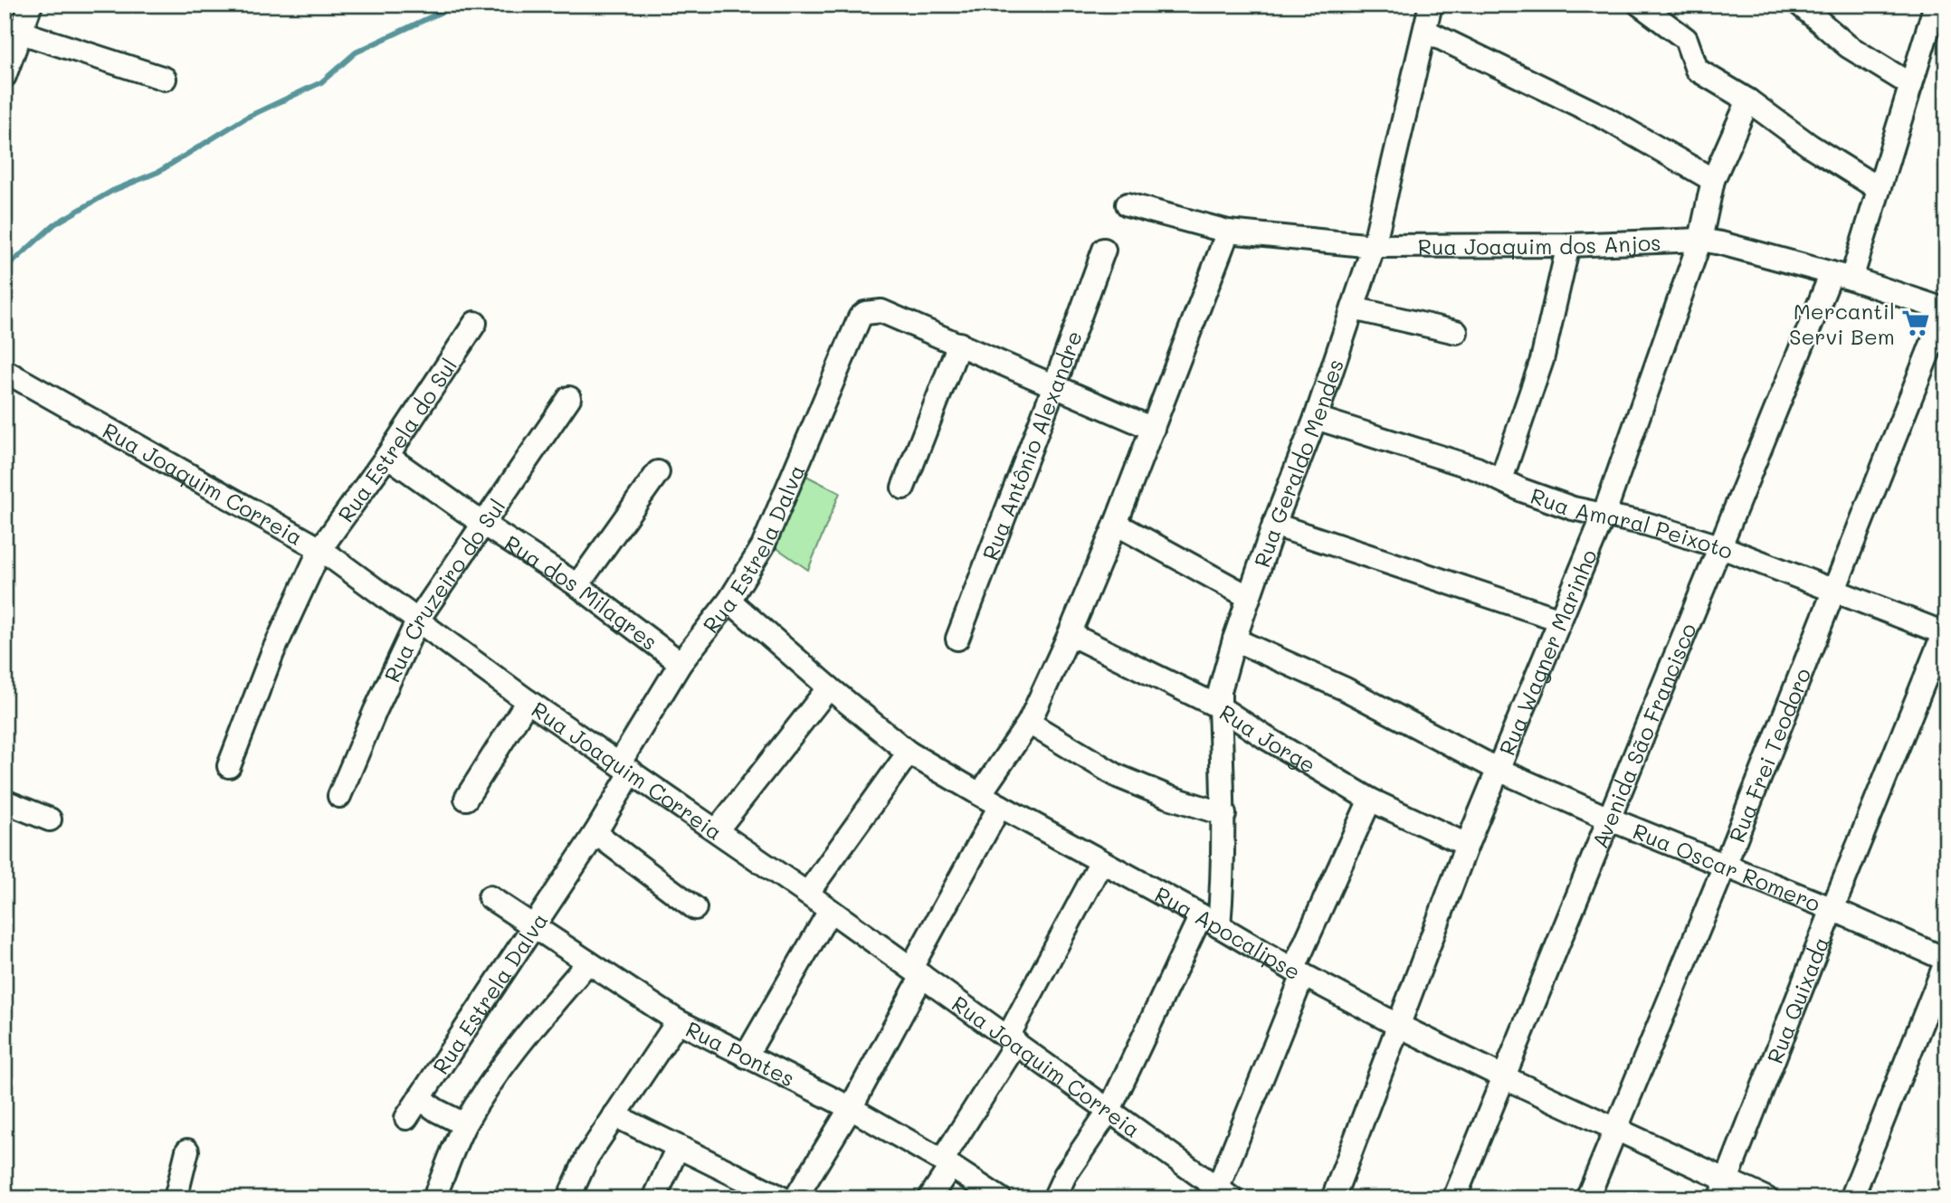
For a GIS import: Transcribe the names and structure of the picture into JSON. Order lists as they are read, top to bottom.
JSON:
{
  "streets": {
    "street": [
      "Rua Joaquim dos Anjos",
      "Rua Estrela do Sul",
      "Rua Antônio Alexandre",
      "Rua Geraldo Mendes",
      "Rua Joaquim Correia",
      "Rua Amaral Peixoto",
      "Rua Estrela Dalva",
      "Rua Cruzeiro do Sul",
      "Rua dos Milagres",
      "Rua Wagner Marinho",
      "Avenida São Francisco",
      "Rua Jorge",
      "Rua Frei Teodoro",
      "Rua Oscar Romero",
      "Rua Apocalipse",
      "Rua Quixada",
      "Rua Pontes"
    ]
  },
  "crossings": [
    ["Rua Joaquim dos Anjos", "Rua Geraldo Mendes"],
    ["Rua Joaquim dos Anjos", "Rua Wagner Marinho"],
    ["Rua Joaquim dos Anjos", "Avenida São Francisco"],
    ["Rua Joaquim dos Anjos", "Rua Frei Teodoro"],
    ["Rua Estrela do Sul", "Rua Joaquim Correia"],
    ["Rua Estrela do Sul", "Rua dos Milagres"],
    ["Rua Geraldo Mendes", "Rua Joaquim Correia"],
    ["Rua Geraldo Mendes", "Rua Amaral Peixoto"],
    ["Rua Geraldo Mendes", "Rua Jorge"],
    ["Rua Geraldo Mendes", "Rua Oscar Romero"],
    ["Rua Geraldo Mendes", "Rua Apocalipse"],
    ["Rua Joaquim Correia", "Rua Estrela Dalva"],
    ["Rua Joaquim Correia", "Rua Cruzeiro do Sul"],
    ["Rua Amaral Peixoto", "Rua Wagner Marinho"],
    ["Rua Amaral Peixoto", "Avenida São Francisco"],
    ["Rua Amaral Peixoto", "Rua Frei Teodoro"],
    ["Rua Amaral Peixoto", "Rua Quixada"],
    ["Rua Estrela Dalva", "Rua dos Milagres"],
    ["Rua Estrela Dalva", "Rua Apocalipse"],
    ["Rua Estrela Dalva", "Rua Pontes"],
    ["Rua Cruzeiro do Sul", "Rua dos Milagres"],
    ["Rua Wagner Marinho", "Rua Jorge"],
    ["Rua Wagner Marinho", "Rua Oscar Romero"],
    ["Rua Wagner Marinho", "Rua Apocalipse"],
    ["Avenida São Francisco", "Rua Oscar Romero"],
    ["Avenida São Francisco", "Rua Apocalipse"],
    ["Rua Frei Teodoro", "Rua Oscar Romero"],
    ["Rua Frei Teodoro", "Rua Apocalipse"],
    ["Rua Oscar Romero", "Rua Quixada"],
    ["Rua Apocalipse", "Rua Quixada"]
  ],
  "places": {
    "supermarket": ["Mercantil Servi Bem"]
  }
}
